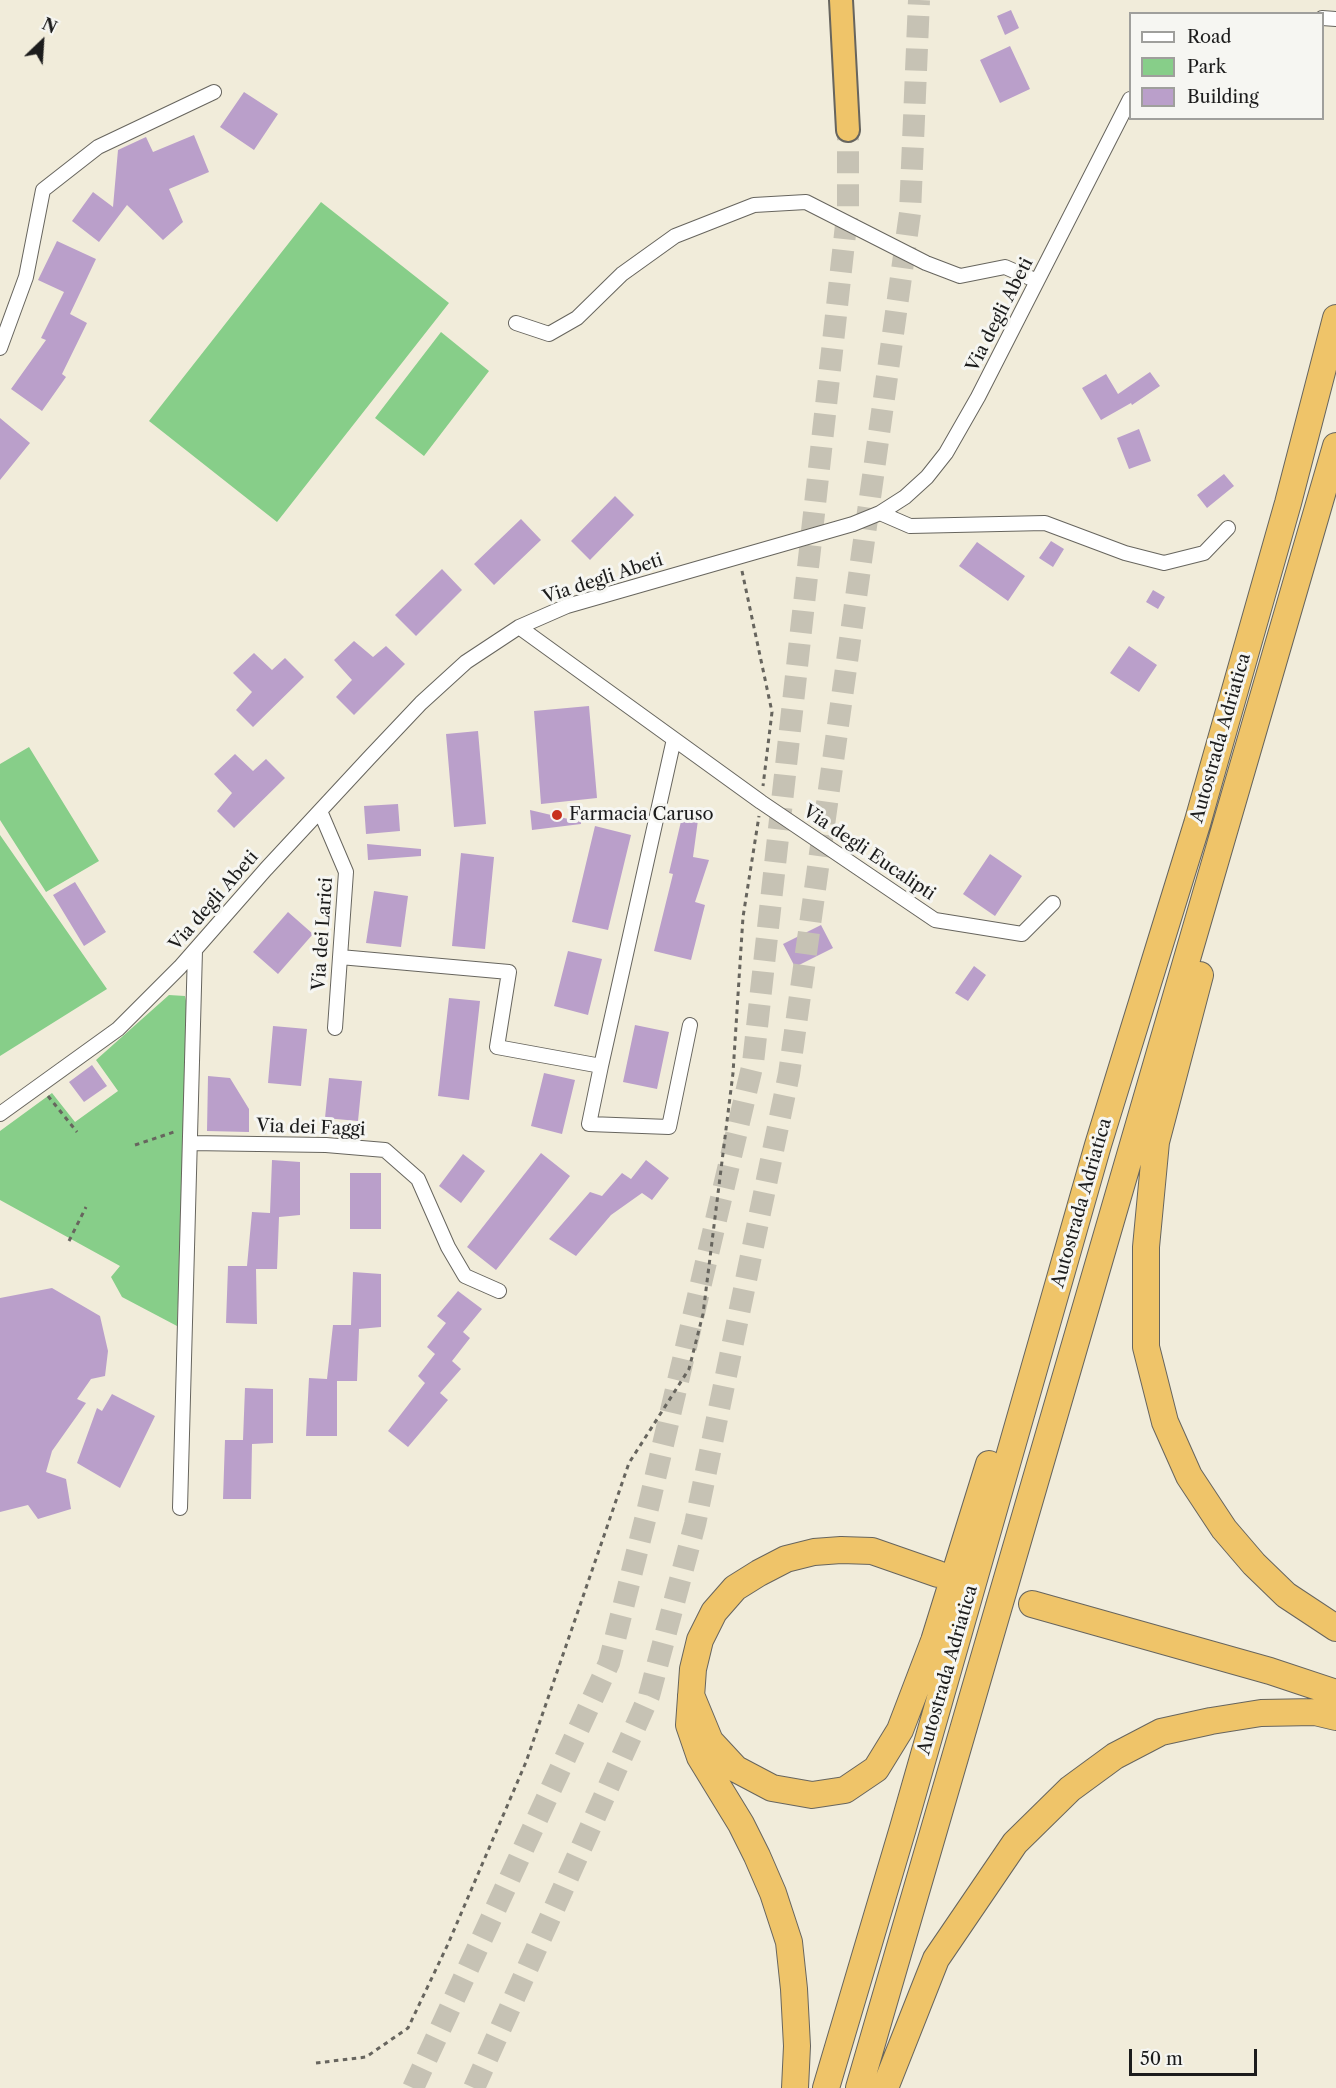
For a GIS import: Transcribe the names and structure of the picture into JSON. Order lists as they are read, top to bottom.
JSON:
{
  "streets": {
    "highway": ["Autostrada Adriatica"],
    "street": [
      "Via degli Abeti",
      "Via degli Eucalipti",
      "Via dei Larici",
      "Via dei Faggi"
    ]
  },
  "crossings": [
    ["Via degli Abeti", "Via degli Eucalipti"],
    ["Via degli Abeti", "Via dei Larici"]
  ],
  "places": ["Farmacia Caruso"],
  "legend": ["Road", "Park", "Building"],
  "scale_bar": "50 m",
  "north": "top right"
}
